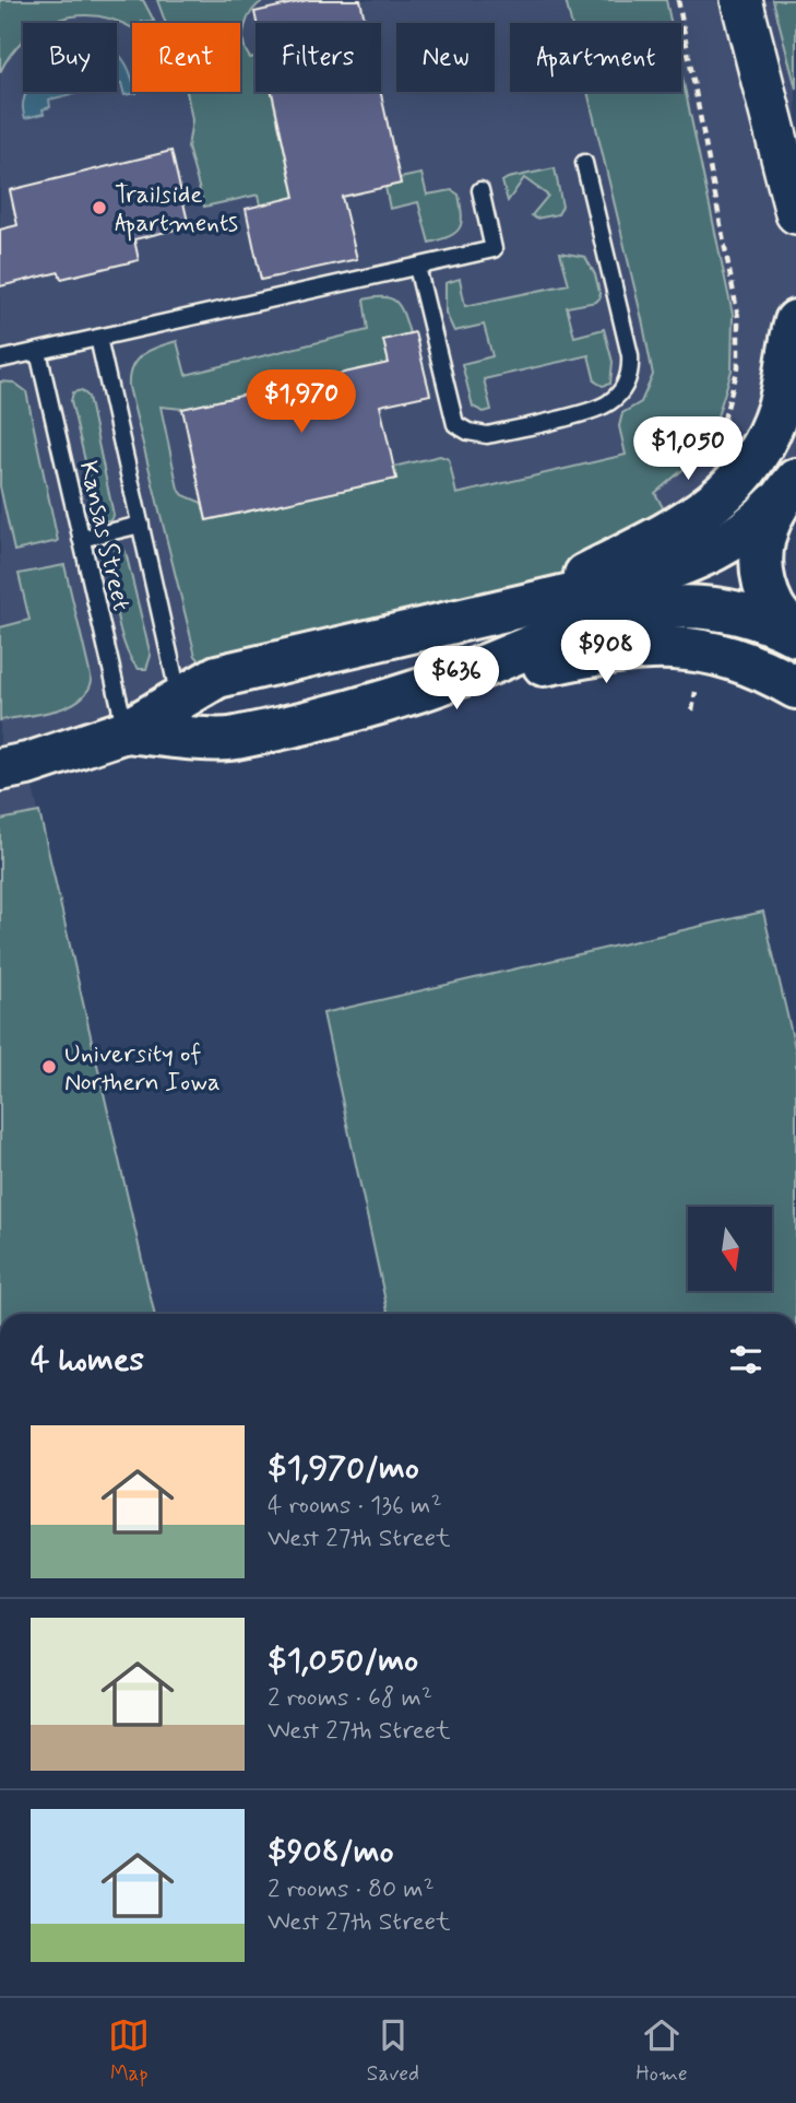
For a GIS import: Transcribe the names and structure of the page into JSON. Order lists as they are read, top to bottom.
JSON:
{
  "streets": {
    "lane": ["Kansas Street"]
  },
  "places": ["Trailside Apartments", "University of Northern Iowa"],
  "north": "bottom",
  "page": {
    "chip": [
      "Buy",
      "Rent",
      "Filters",
      "New",
      "Apartment"
    ],
    "price": [
      "$1,970",
      "$1,050",
      "$908",
      "$636"
    ],
    "heading": "4 homes",
    "list": [
      {
        "name": "$1,970/mo",
        "note": "4 rooms · 136 m² · West 27th Street"
      },
      {
        "name": "$1,050/mo",
        "note": "2 rooms · 68 m² · West 27th Street"
      },
      {
        "name": "$908/mo",
        "note": "2 rooms · 80 m² · West 27th Street"
      }
    ],
    "tabs": ["Map", "Saved", "Home"]
  }
}
